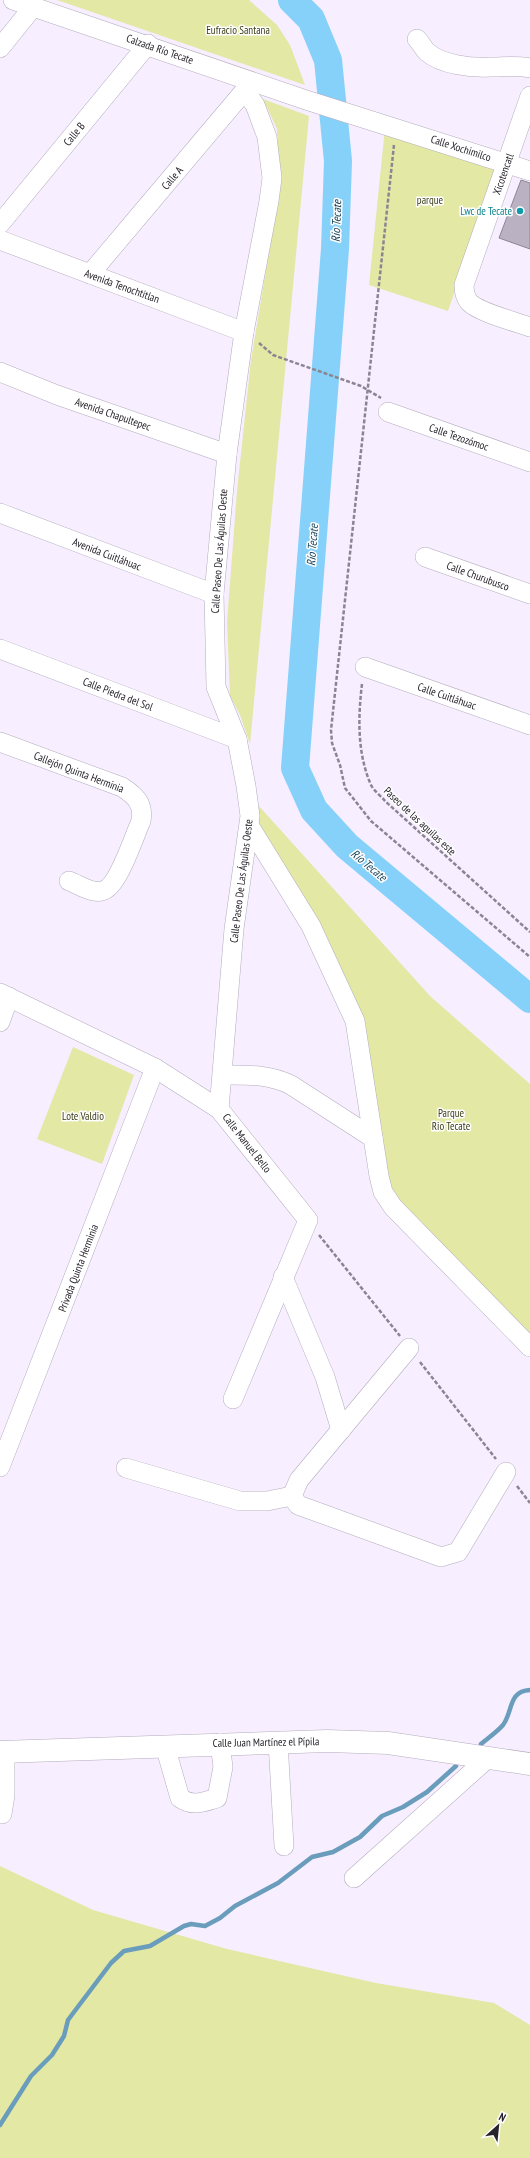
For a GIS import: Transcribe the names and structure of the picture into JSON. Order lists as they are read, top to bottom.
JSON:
{
  "streets": {
    "main road": ["Calle Juan Martínez el Pípila"],
    "street": [
      "Calzada Río Tecate",
      "Calle B",
      "Calle Xochimilco",
      "Xicotencatl",
      "Calle A",
      "Avenida Tenochtitlan",
      "Avenida Chapultepec",
      "Calle Tezozómoc",
      "Calle Paseo De Las Águilas Oeste",
      "Avenida Cuitláhuac",
      "Calle Churubusco",
      "Calle Piedra del Sol",
      "Calle Cuitláhuac",
      "Callejón Quinta Herminia",
      "Calle Manuel Bello",
      "Privada Quinta Herminia"
    ],
    "path": ["Paseo de las aguilas este"]
  },
  "crossings": [
    ["Calzada Río Tecate", "Calle B"],
    ["Calzada Río Tecate", "Calle Xochimilco"],
    ["Calzada Río Tecate", "Calle A"],
    ["Calzada Río Tecate", "Calle Paseo De Las Águilas Oeste"],
    ["Calle Xochimilco", "Xicotencatl"],
    ["Calle A", "Avenida Tenochtitlan"],
    ["Calle A", "Calle Paseo De Las Águilas Oeste"],
    ["Avenida Tenochtitlan", "Calle Paseo De Las Águilas Oeste"],
    ["Avenida Chapultepec", "Calle Paseo De Las Águilas Oeste"],
    ["Calle Paseo De Las Águilas Oeste", "Avenida Cuitláhuac"],
    ["Calle Paseo De Las Águilas Oeste", "Calle Piedra del Sol"],
    ["Calle Paseo De Las Águilas Oeste", "Calle Manuel Bello"],
    ["Calle Cuitláhuac", "Paseo de las aguilas este"],
    ["Calle Manuel Bello", "Privada Quinta Herminia"]
  ],
  "water": ["Río Tecate"],
  "parks": [
    "Eufracio Santana",
    "parque",
    "Parque Rio Tecate",
    "Lote Valdio"
  ],
  "places": ["Lwc de Tecate"],
  "north": "top right"
}
